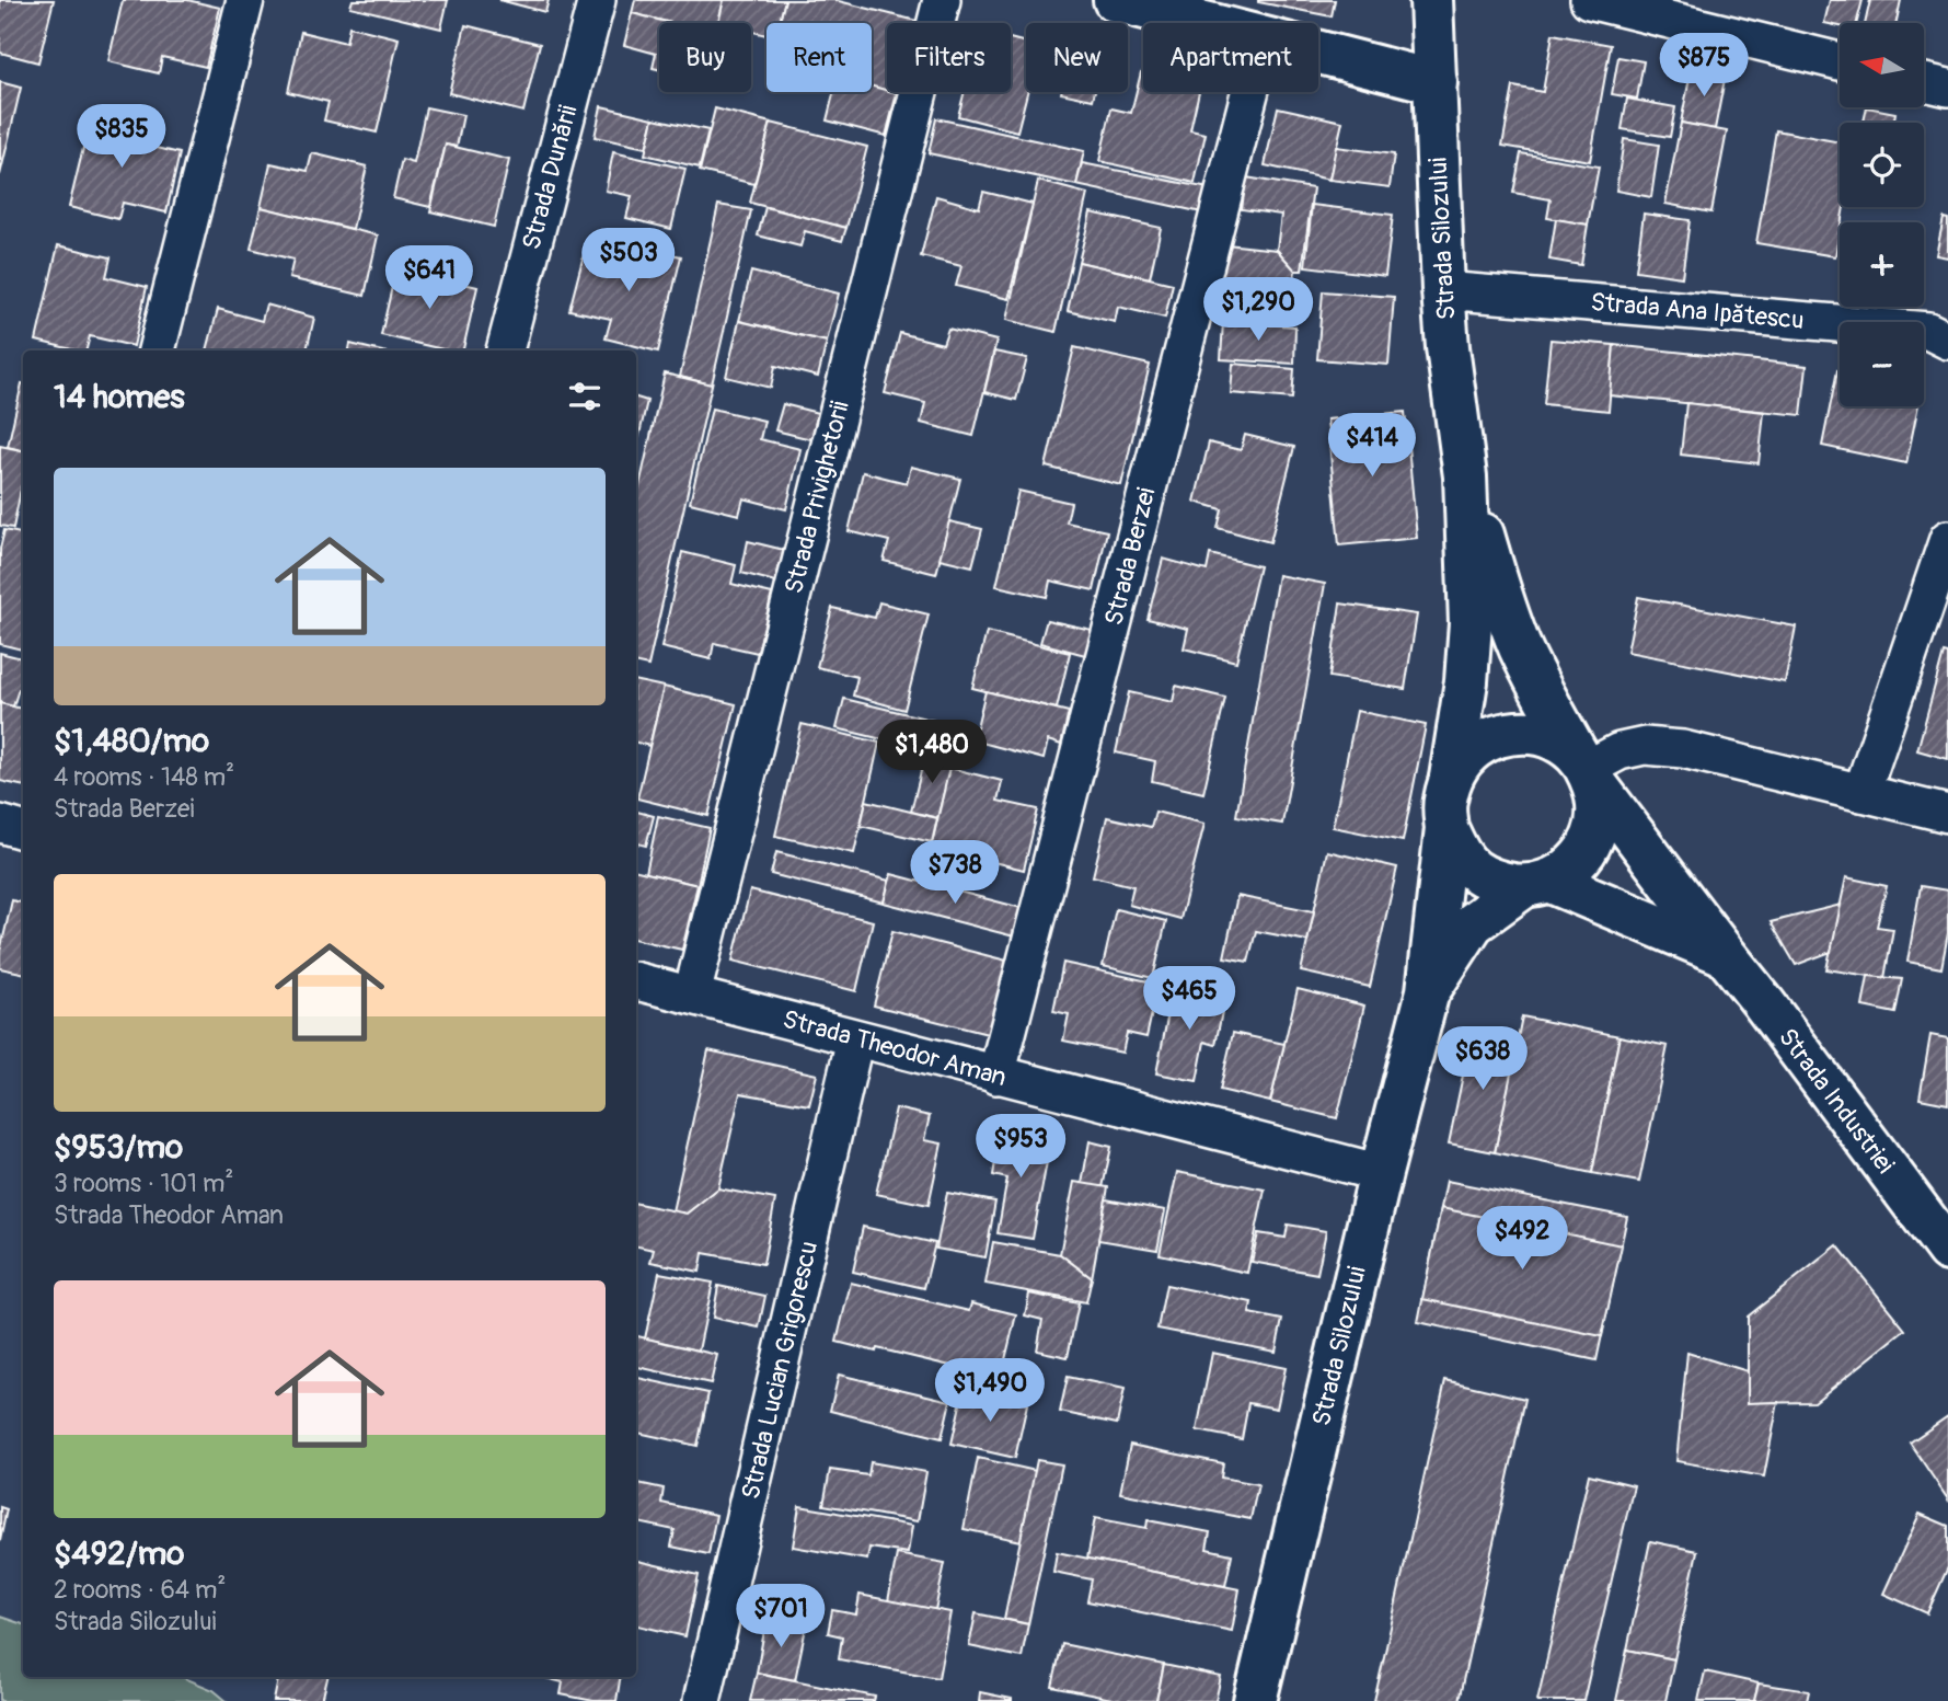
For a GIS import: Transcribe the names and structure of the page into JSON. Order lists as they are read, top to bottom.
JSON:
{
  "streets": {
    "main road": ["Strada Silozului", "Strada Industriei"],
    "street": [
      "Strada Dunării",
      "Strada Ana Ipătescu",
      "Strada Privighetorii",
      "Strada Berzei",
      "Strada Theodor Aman",
      "Strada Lucian Grigorescu"
    ]
  },
  "crossings": [
    ["Strada Silozului", "Strada Ana Ipătescu"],
    ["Strada Silozului", "Strada Theodor Aman"],
    ["Strada Silozului", "Strada Industriei"],
    ["Strada Privighetorii", "Strada Theodor Aman"],
    ["Strada Berzei", "Strada Theodor Aman"],
    ["Strada Theodor Aman", "Strada Lucian Grigorescu"]
  ],
  "north": "left",
  "page": {
    "map_buttons": ["+", "−"],
    "chip": [
      "Buy",
      "Rent",
      "Filters",
      "New",
      "Apartment"
    ],
    "price": [
      "$875",
      "$835",
      "$503",
      "$641",
      "$1,290",
      "$414",
      "$1,480",
      "$738",
      "$465",
      "$638",
      "$953",
      "$492",
      "$1,490",
      "$701"
    ],
    "heading": "14 homes",
    "list": [
      {
        "name": "$1,480/mo",
        "note": "4 rooms · 148 m² · Strada Berzei"
      },
      {
        "name": "$953/mo",
        "note": "3 rooms · 101 m² · Strada Theodor Aman"
      },
      {
        "name": "$492/mo",
        "note": "2 rooms · 64 m² · Strada Silozului"
      }
    ]
  }
}
